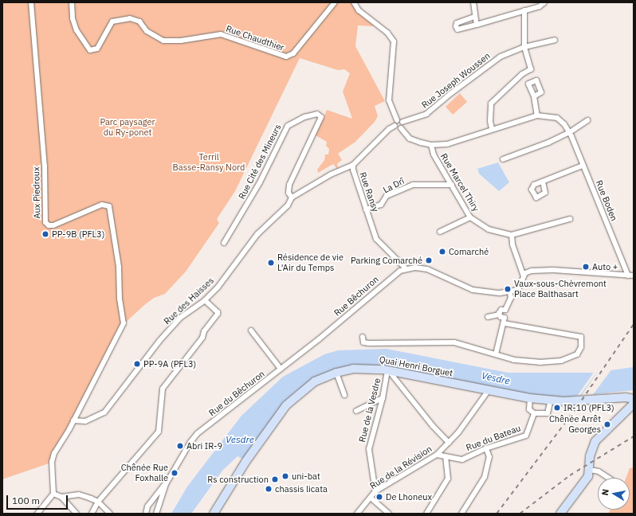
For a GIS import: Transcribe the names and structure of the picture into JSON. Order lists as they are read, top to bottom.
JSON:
{
  "streets": {
    "main road": ["Quai Henri Borguet"],
    "street": [
      "Rue Chaudthier",
      "Rue Joseph Woussen",
      "Rue Cité des Mineurs",
      "Rue Marcel Thiry",
      "La Drî",
      "Rue Ransy",
      "Aux Piedroux",
      "Rue Boden",
      "Rue Bêchuron",
      "Rue des Haisses",
      "Rue du Bêchuron",
      "Rue de la Vesdre",
      "Rue du Bateau",
      "Rue de la Révision"
    ]
  },
  "crossings": [
    ["Rue Cité des Mineurs", "Rue des Haisses"],
    ["Rue Marcel Thiry", "La Drî"],
    ["La Drî", "Rue Ransy"],
    ["Rue Ransy", "Rue Bêchuron"],
    ["Aux Piedroux", "Rue des Haisses"],
    ["Rue Bêchuron", "Rue du Bêchuron"],
    ["Quai Henri Borguet", "Rue de la Vesdre"],
    ["Quai Henri Borguet", "Rue de la Révision"],
    ["Rue de la Vesdre", "Rue de la Révision"]
  ],
  "water": ["Vesdre"],
  "parks": ["Parc paysager du Ry-ponet", "Terril Basse-Ransy Nord"],
  "places": [
    "PP-9B (PFL3)",
    "Comarché",
    "Parking Comarché",
    "Résidence de vie L'Air du Temps",
    "Auto +",
    "Vaux-sous-Chèvremont Place Balthasart",
    "PP-9A (PFL3)",
    "IR-10 (PFL3)",
    "Chênée Arrêt Georges",
    "Abri IR-9",
    "Chênée Rue Foxhalle",
    "uni-bat",
    "Rs construction",
    "chassis licata",
    "De Lhoneux"
  ],
  "scale_bar": "100 m",
  "north": "left"
}
